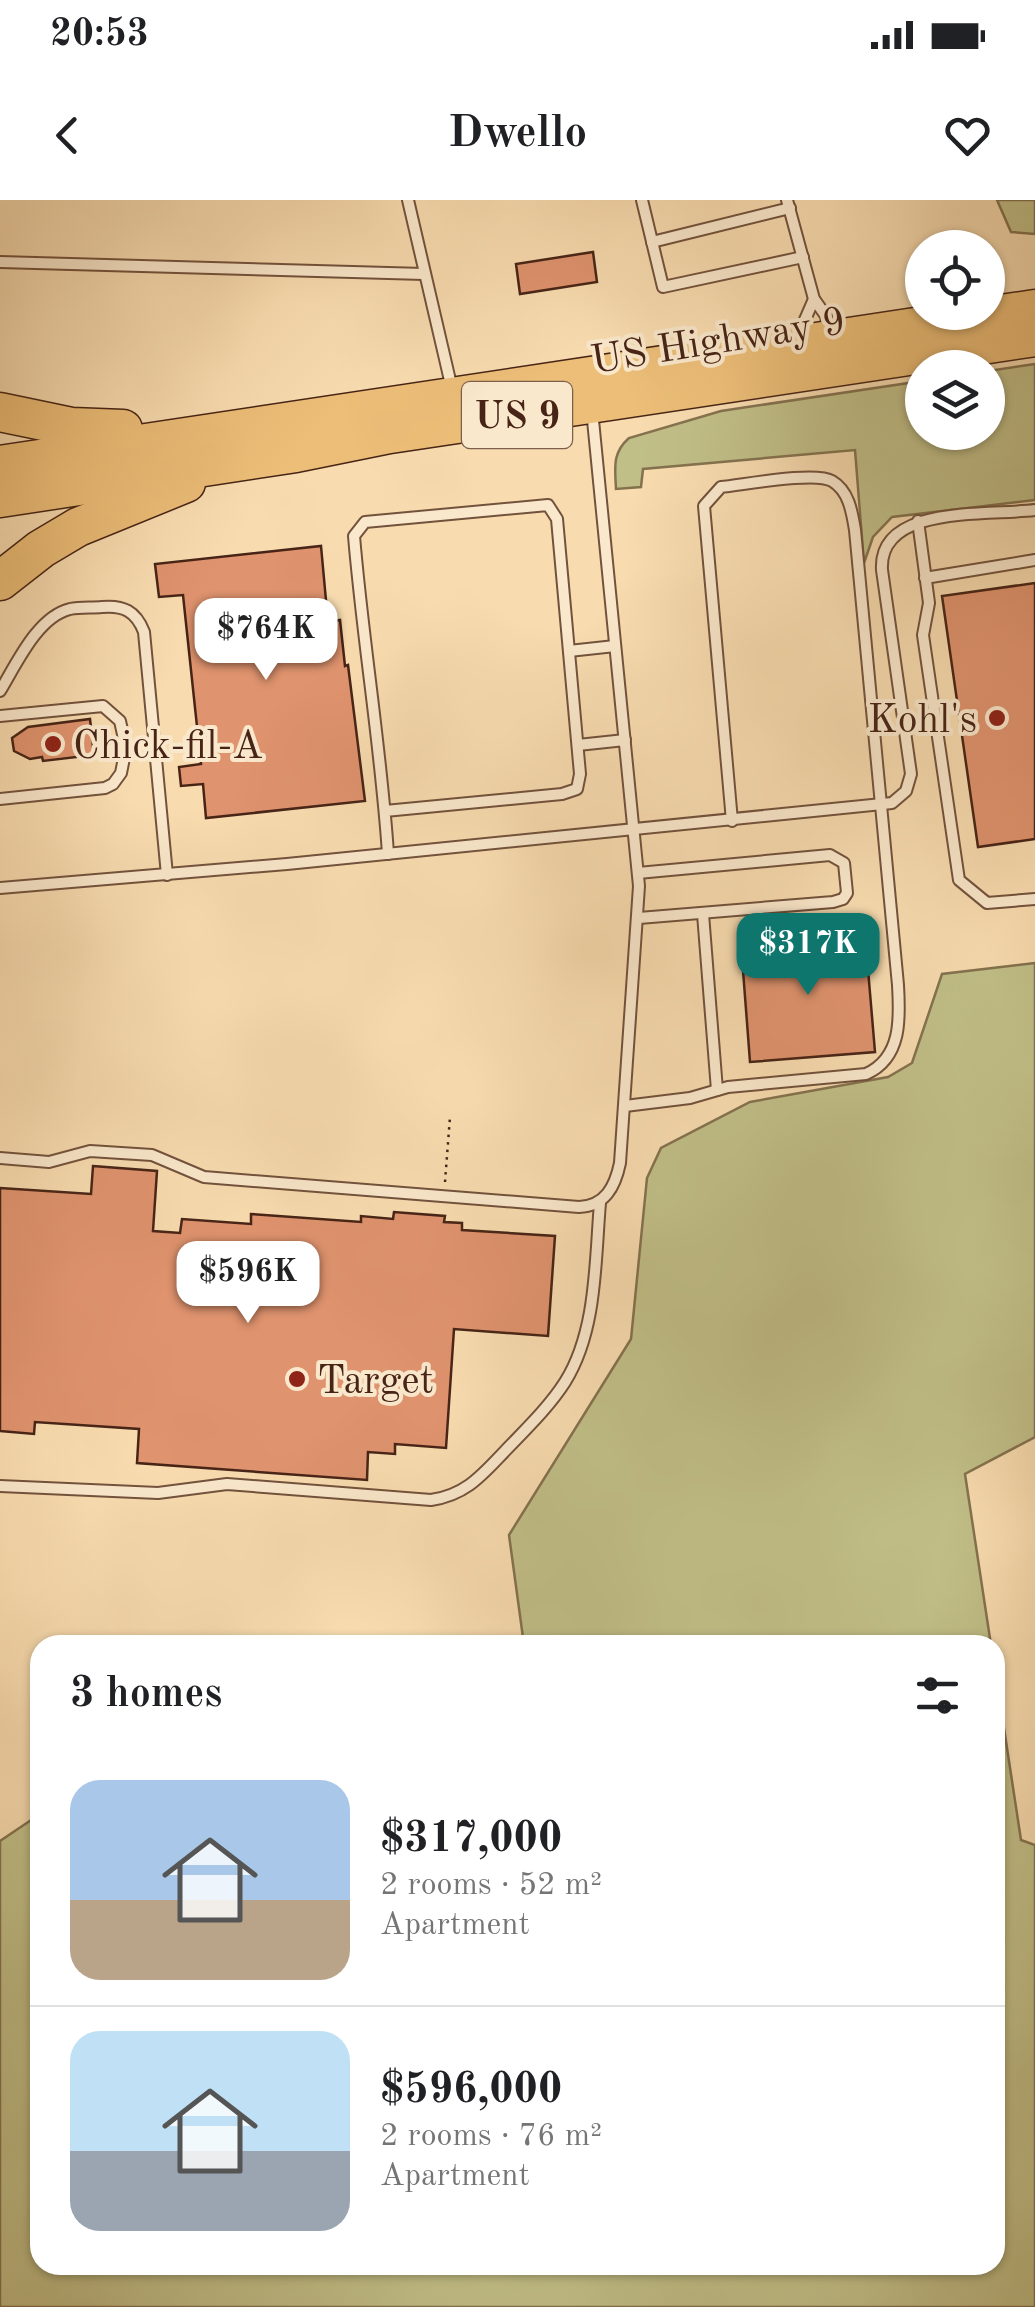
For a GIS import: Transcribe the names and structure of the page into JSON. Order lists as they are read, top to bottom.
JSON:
{
  "streets": {
    "highway": ["US Highway 9", "US 9"]
  },
  "places": ["Kohl's", "Chick-fil-A", "Target"],
  "page": {
    "status": "20:53",
    "header": "Dwello",
    "price": ["$764K", "$317K", "$596K"],
    "heading": "3 homes",
    "list": [
      {
        "name": "$317,000",
        "note": "2 rooms · 52 m² · Apartment"
      },
      {
        "name": "$596,000",
        "note": "2 rooms · 76 m² · Apartment"
      }
    ]
  }
}
